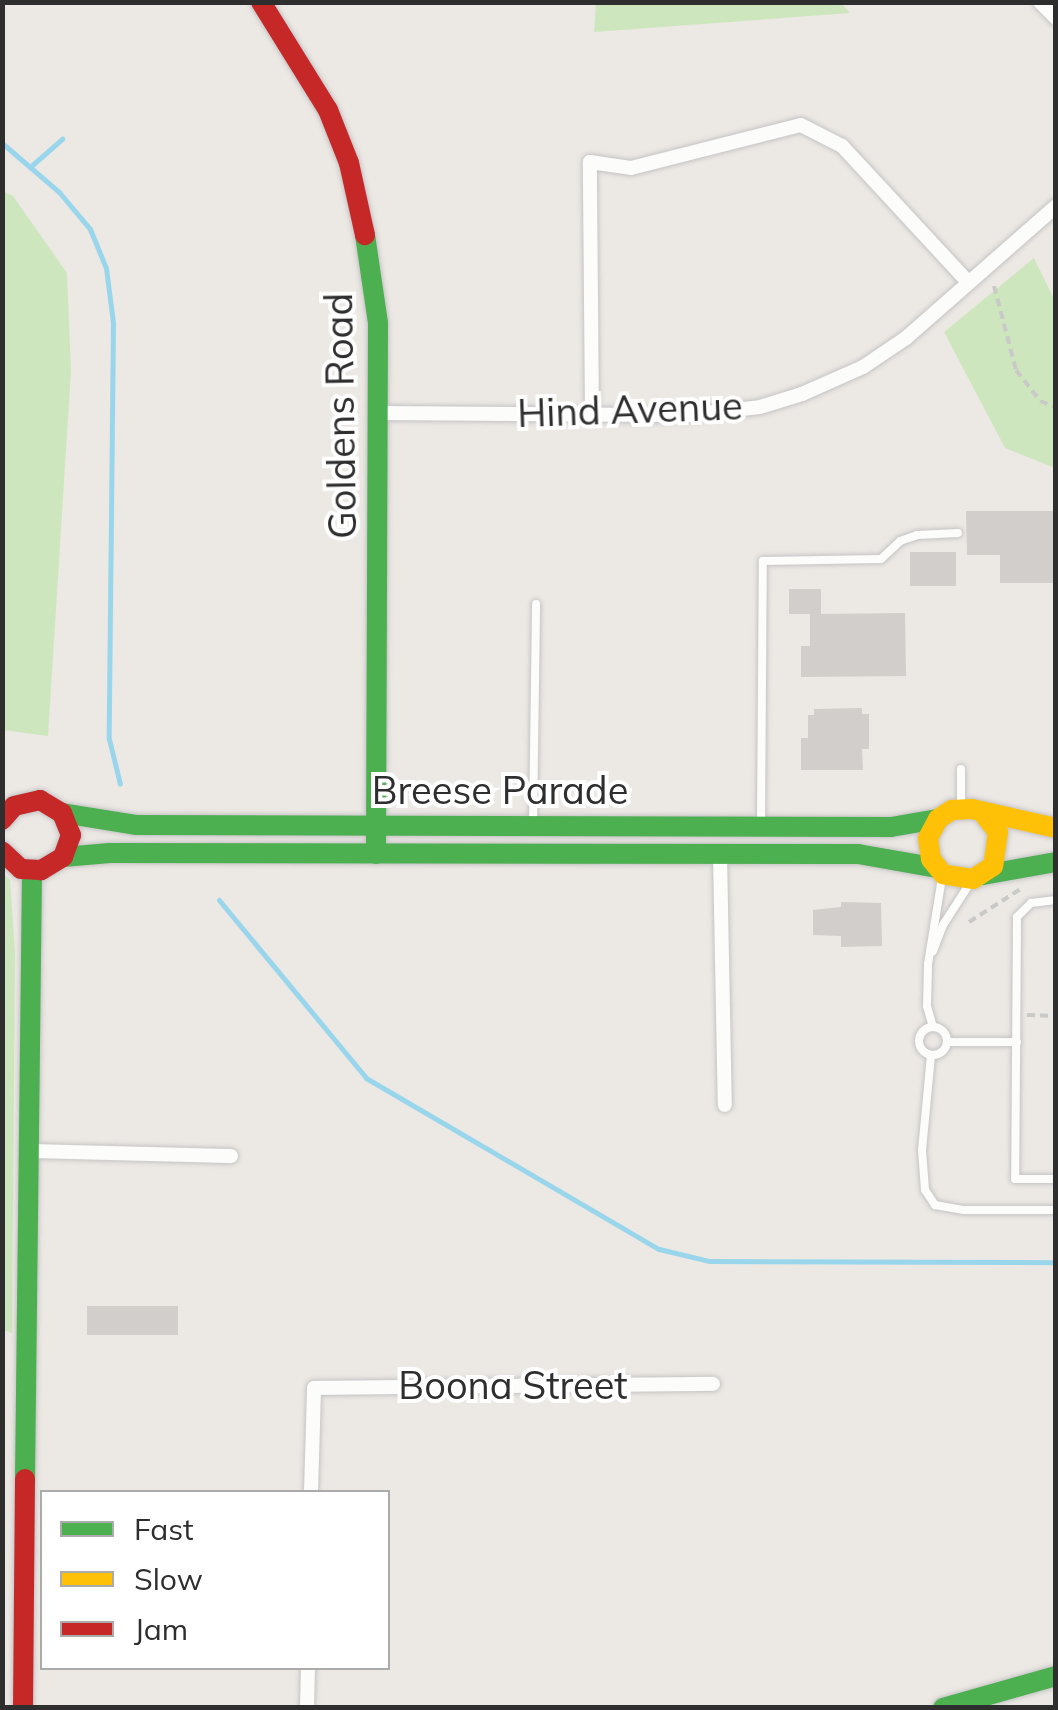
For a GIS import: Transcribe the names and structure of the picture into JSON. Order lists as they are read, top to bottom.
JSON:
{
  "streets": {
    "main road": ["Goldens Road", "Breese Parade"],
    "street": ["Hind Avenue", "Boona Street"]
  },
  "crossings": [
    ["Hind Avenue", "Goldens Road"],
    ["Goldens Road", "Breese Parade"]
  ],
  "legend": ["Fast", "Slow", "Jam"]
}
